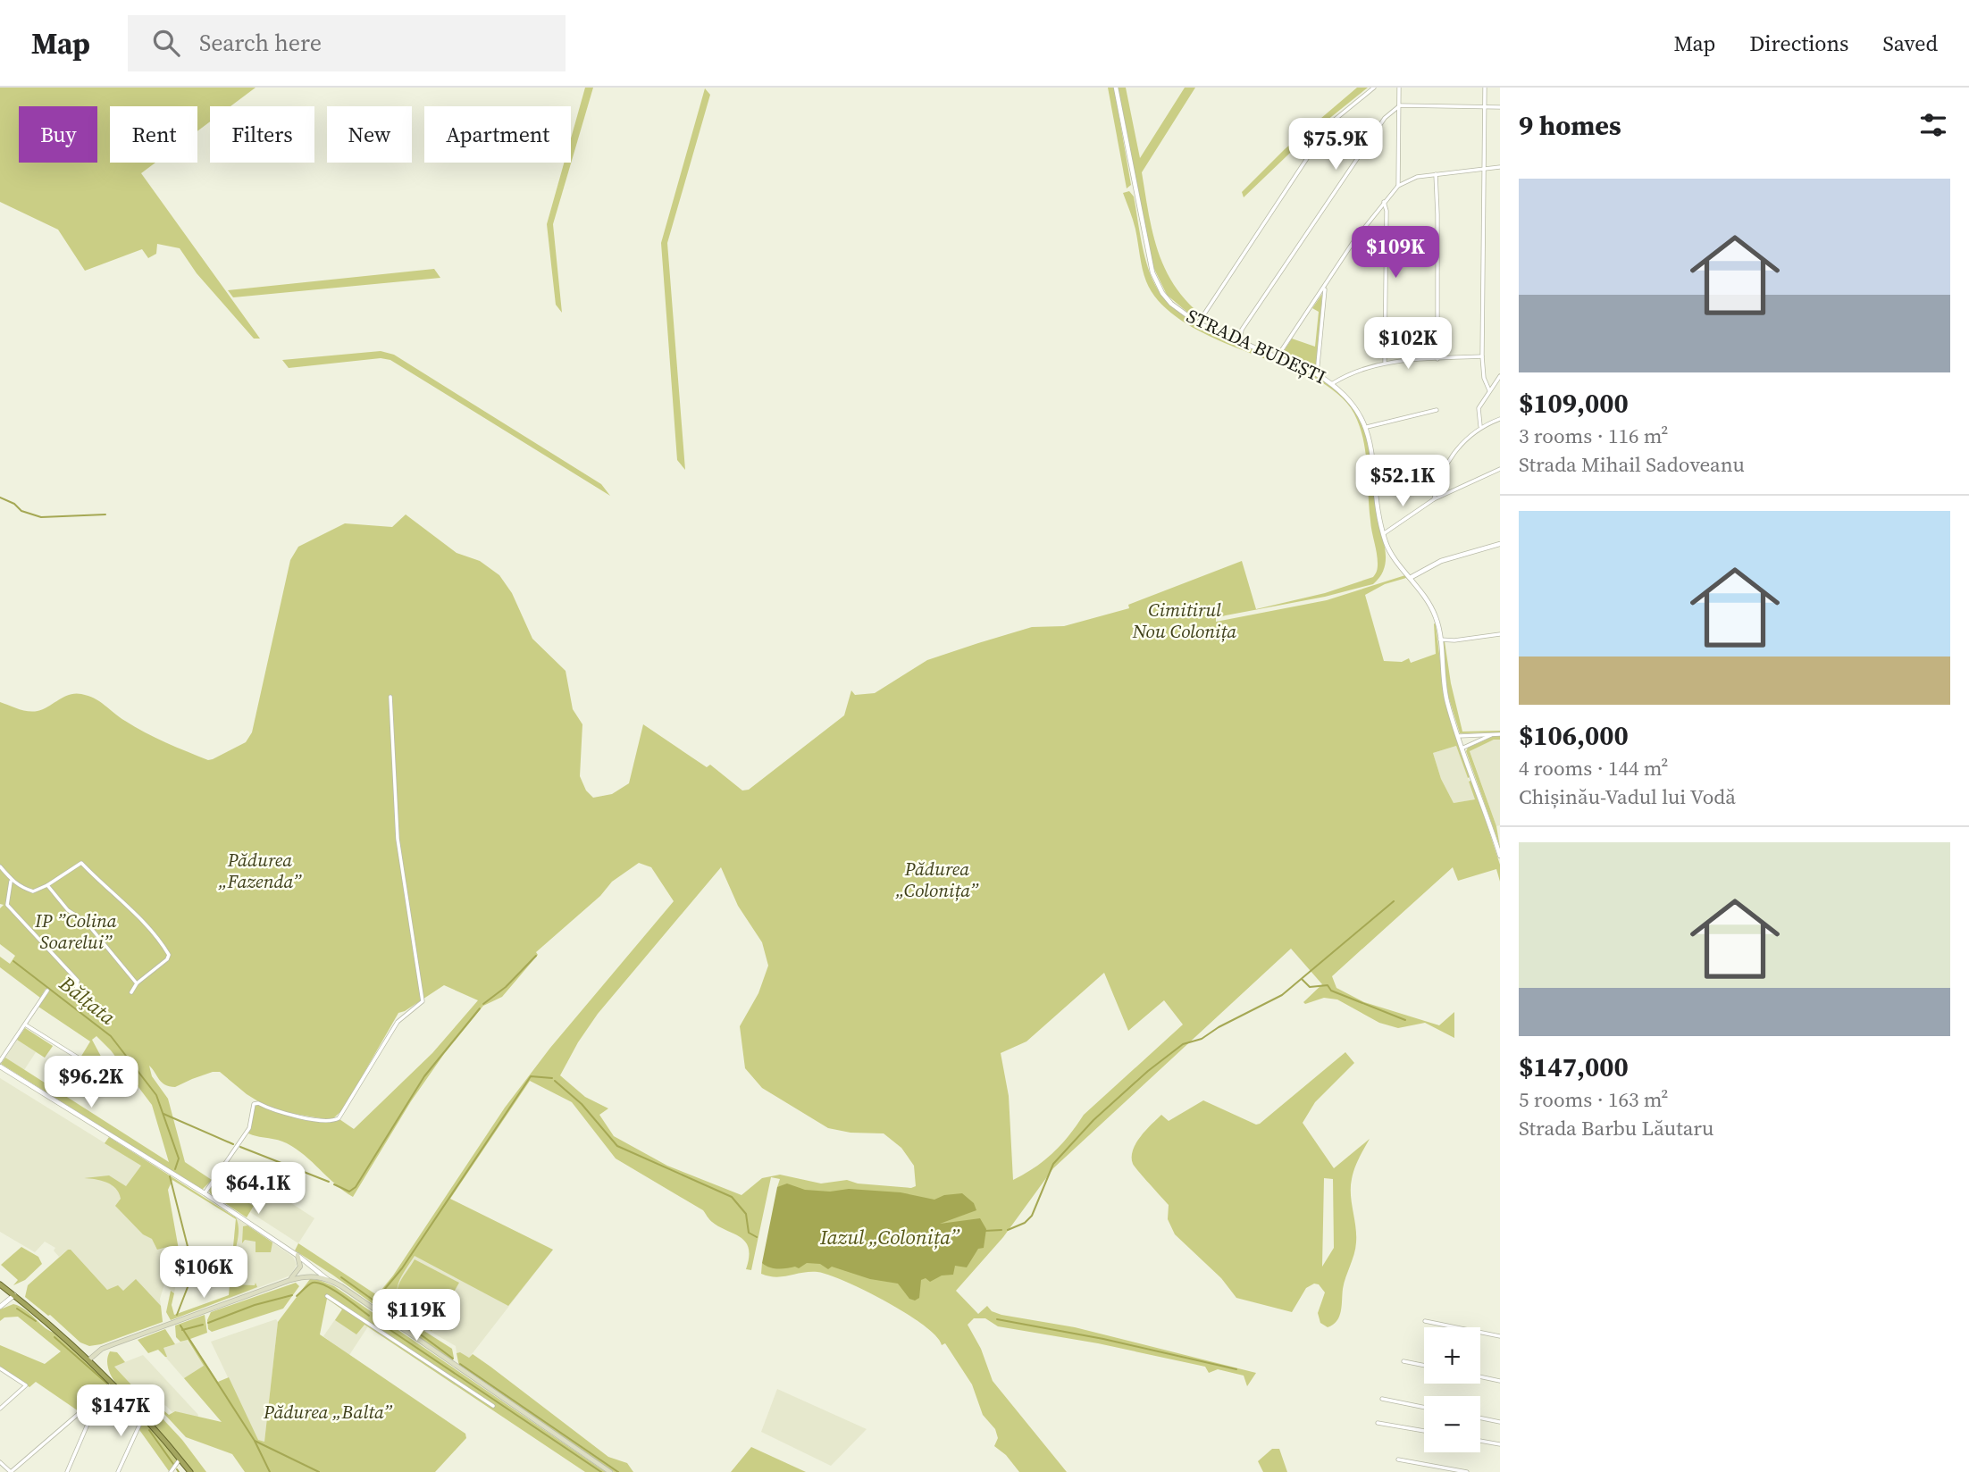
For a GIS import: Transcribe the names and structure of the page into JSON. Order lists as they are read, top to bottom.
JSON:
{
  "streets": {
    "street": ["STRADA BUDEȘTI"]
  },
  "water": ["Bălţata", "Iazul „Colonița”"],
  "parks": [
    "Cimitirul Nou Colonița",
    "Pădurea „Fazenda”",
    "Pădurea „Colonița”",
    "IP ”Colina Soarelui”",
    "Pădurea „Balta”"
  ],
  "page": {
    "header": "Map",
    "search": "Search here",
    "nav": ["Map", "Directions", "Saved"],
    "heading": "9 homes",
    "chip": [
      "Buy",
      "Rent",
      "Filters",
      "New",
      "Apartment"
    ],
    "price": [
      "$75.9K",
      "$109K",
      "$102K",
      "$52.1K",
      "$96.2K",
      "$64.1K",
      "$106K",
      "$119K",
      "$147K"
    ],
    "list": [
      {
        "name": "$109,000",
        "note": "3 rooms · 116 m² · Strada Mihail Sadoveanu"
      },
      {
        "name": "$106,000",
        "note": "4 rooms · 144 m² · Chișinău-Vadul lui Vodă"
      },
      {
        "name": "$147,000",
        "note": "5 rooms · 163 m² · Strada Barbu Lăutaru"
      }
    ],
    "map_buttons": ["+", "−"]
  }
}
